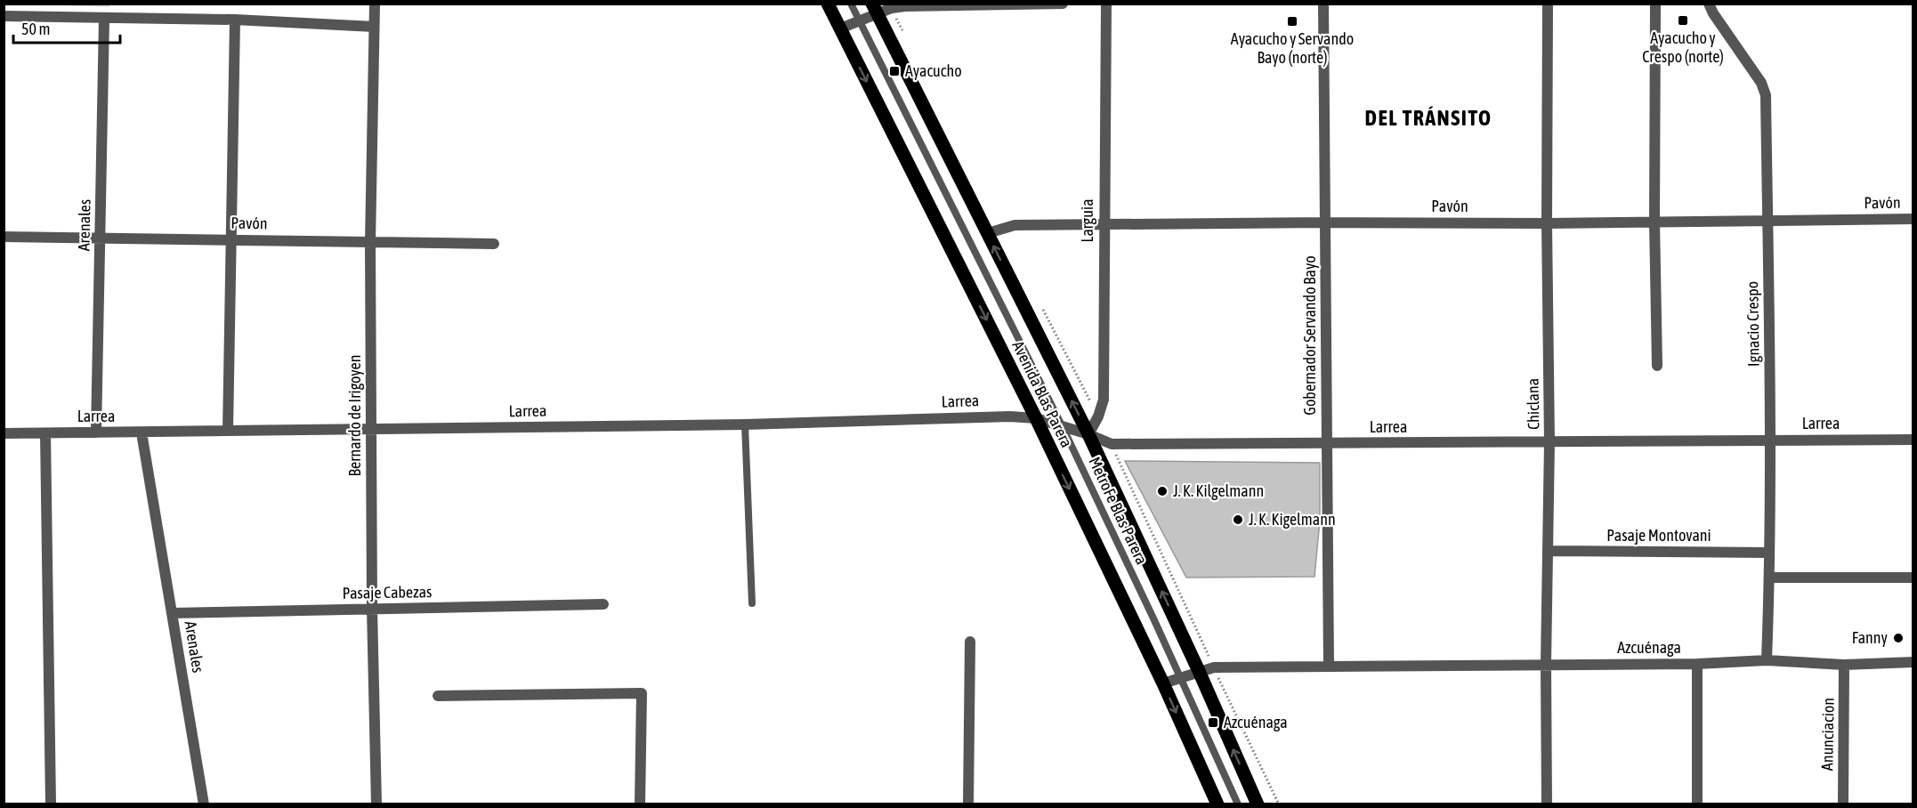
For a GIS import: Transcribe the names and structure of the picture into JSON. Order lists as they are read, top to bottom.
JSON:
{
  "streets": {
    "main road": ["Avenida Blas Parera"],
    "street": [
      "Pavón",
      "Larguia",
      "Arenales",
      "Ignacio Crespo",
      "Gobernador Servando Bayo",
      "Larrea",
      "Chiclana",
      "Bernardo de Irigoyen",
      "Pasaje Montovani",
      "Pasaje Cabezas",
      "Azcuénaga",
      "Anunciacion"
    ],
    "lane": ["MetroFe Blas Parera"]
  },
  "crossings": [
    ["Pavón", "Larguia"],
    ["Pavón", "Arenales"],
    ["Pavón", "Ignacio Crespo"],
    ["Pavón", "Gobernador Servando Bayo"],
    ["Pavón", "Avenida Blas Parera"],
    ["Pavón", "Chiclana"],
    ["Pavón", "Bernardo de Irigoyen"],
    ["Larguia", "Avenida Blas Parera"],
    ["Larguia", "Larrea"],
    ["Arenales", "Larrea"],
    ["Arenales", "Pasaje Cabezas"],
    ["Ignacio Crespo", "Larrea"],
    ["Ignacio Crespo", "Pasaje Montovani"],
    ["Ignacio Crespo", "Azcuénaga"],
    ["Gobernador Servando Bayo", "Larrea"],
    ["Gobernador Servando Bayo", "Azcuénaga"],
    ["Avenida Blas Parera", "Larrea"],
    ["Avenida Blas Parera", "Azcuénaga"],
    ["Larrea", "Chiclana"],
    ["Larrea", "Bernardo de Irigoyen"],
    ["Larrea", "MetroFe Blas Parera"],
    ["Chiclana", "Pasaje Montovani"],
    ["Chiclana", "Azcuénaga"],
    ["Bernardo de Irigoyen", "Pasaje Cabezas"],
    ["MetroFe Blas Parera", "Azcuénaga"],
    ["Azcuénaga", "Anunciacion"]
  ],
  "districts": ["DEL TRÁNSITO"],
  "places": {
    "transit": [
      "Ayacucho y Crespo (norte)",
      "Ayacucho y Servando Bayo (norte)",
      "Ayacucho",
      "Azcuénaga"
    ],
    "other": ["J. K. Kilgelmann", "J. K. Kigelmann", "Fanny"]
  },
  "scale_bar": "50 m"
}
